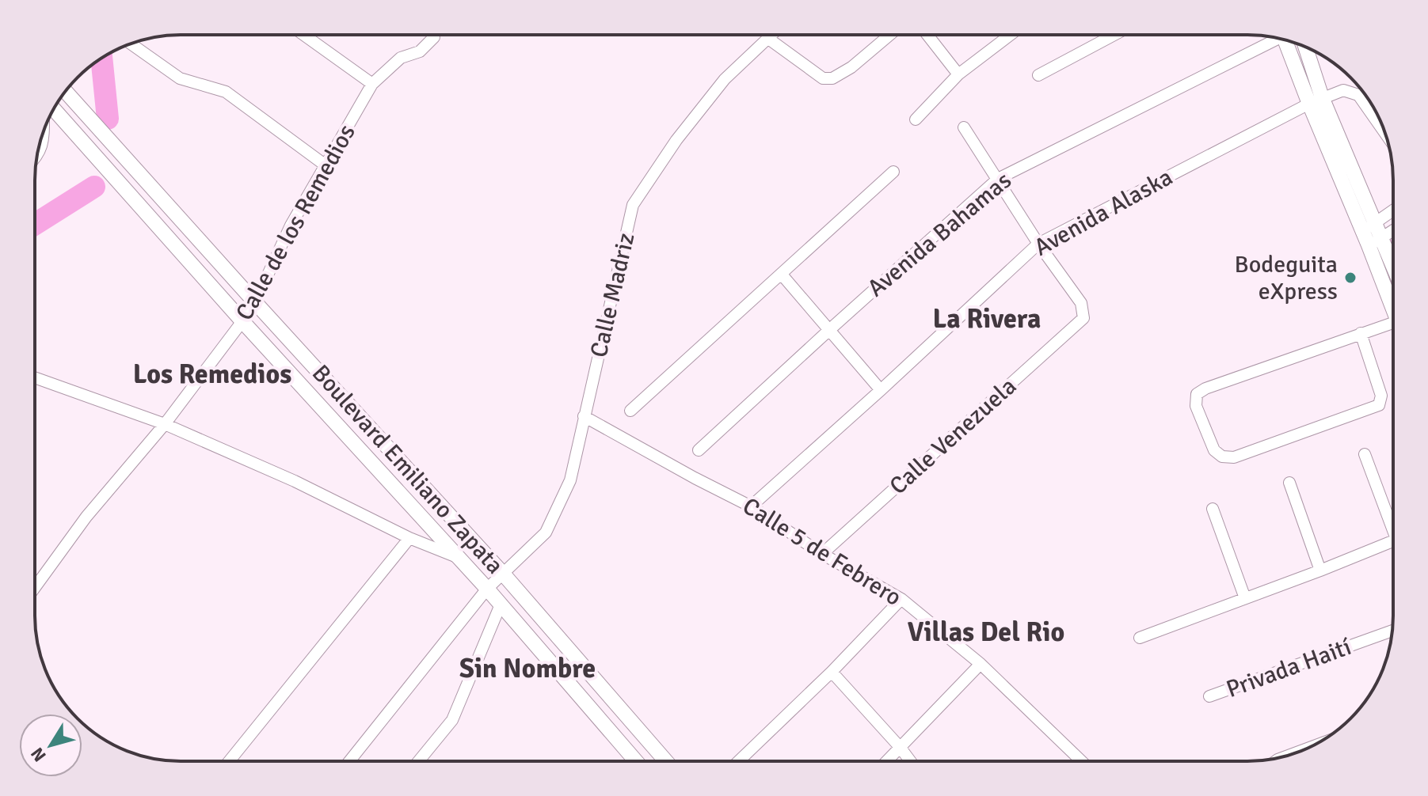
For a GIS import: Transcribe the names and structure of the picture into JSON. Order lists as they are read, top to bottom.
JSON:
{
  "streets": {
    "street": [
      "Avenida Alaska",
      "Calle de los Remedios",
      "Avenida Bahamas",
      "Calle Madriz",
      "Calle Venezuela",
      "Boulevard Emiliano Zapata",
      "Calle 5 de Febrero",
      "Privada Haití"
    ]
  },
  "crossings": [
    ["Avenida Alaska", "Calle Venezuela"],
    ["Avenida Alaska", "Calle 5 de Febrero"],
    ["Calle de los Remedios", "Boulevard Emiliano Zapata"],
    ["Calle Madriz", "Boulevard Emiliano Zapata"],
    ["Calle Madriz", "Calle 5 de Febrero"],
    ["Calle Venezuela", "Calle 5 de Febrero"]
  ],
  "districts": [
    "La Rivera",
    "Los Remedios",
    "Villas Del Rio",
    "Sin Nombre"
  ],
  "places": ["Bodeguita eXpress"],
  "north": "bottom left"
}
